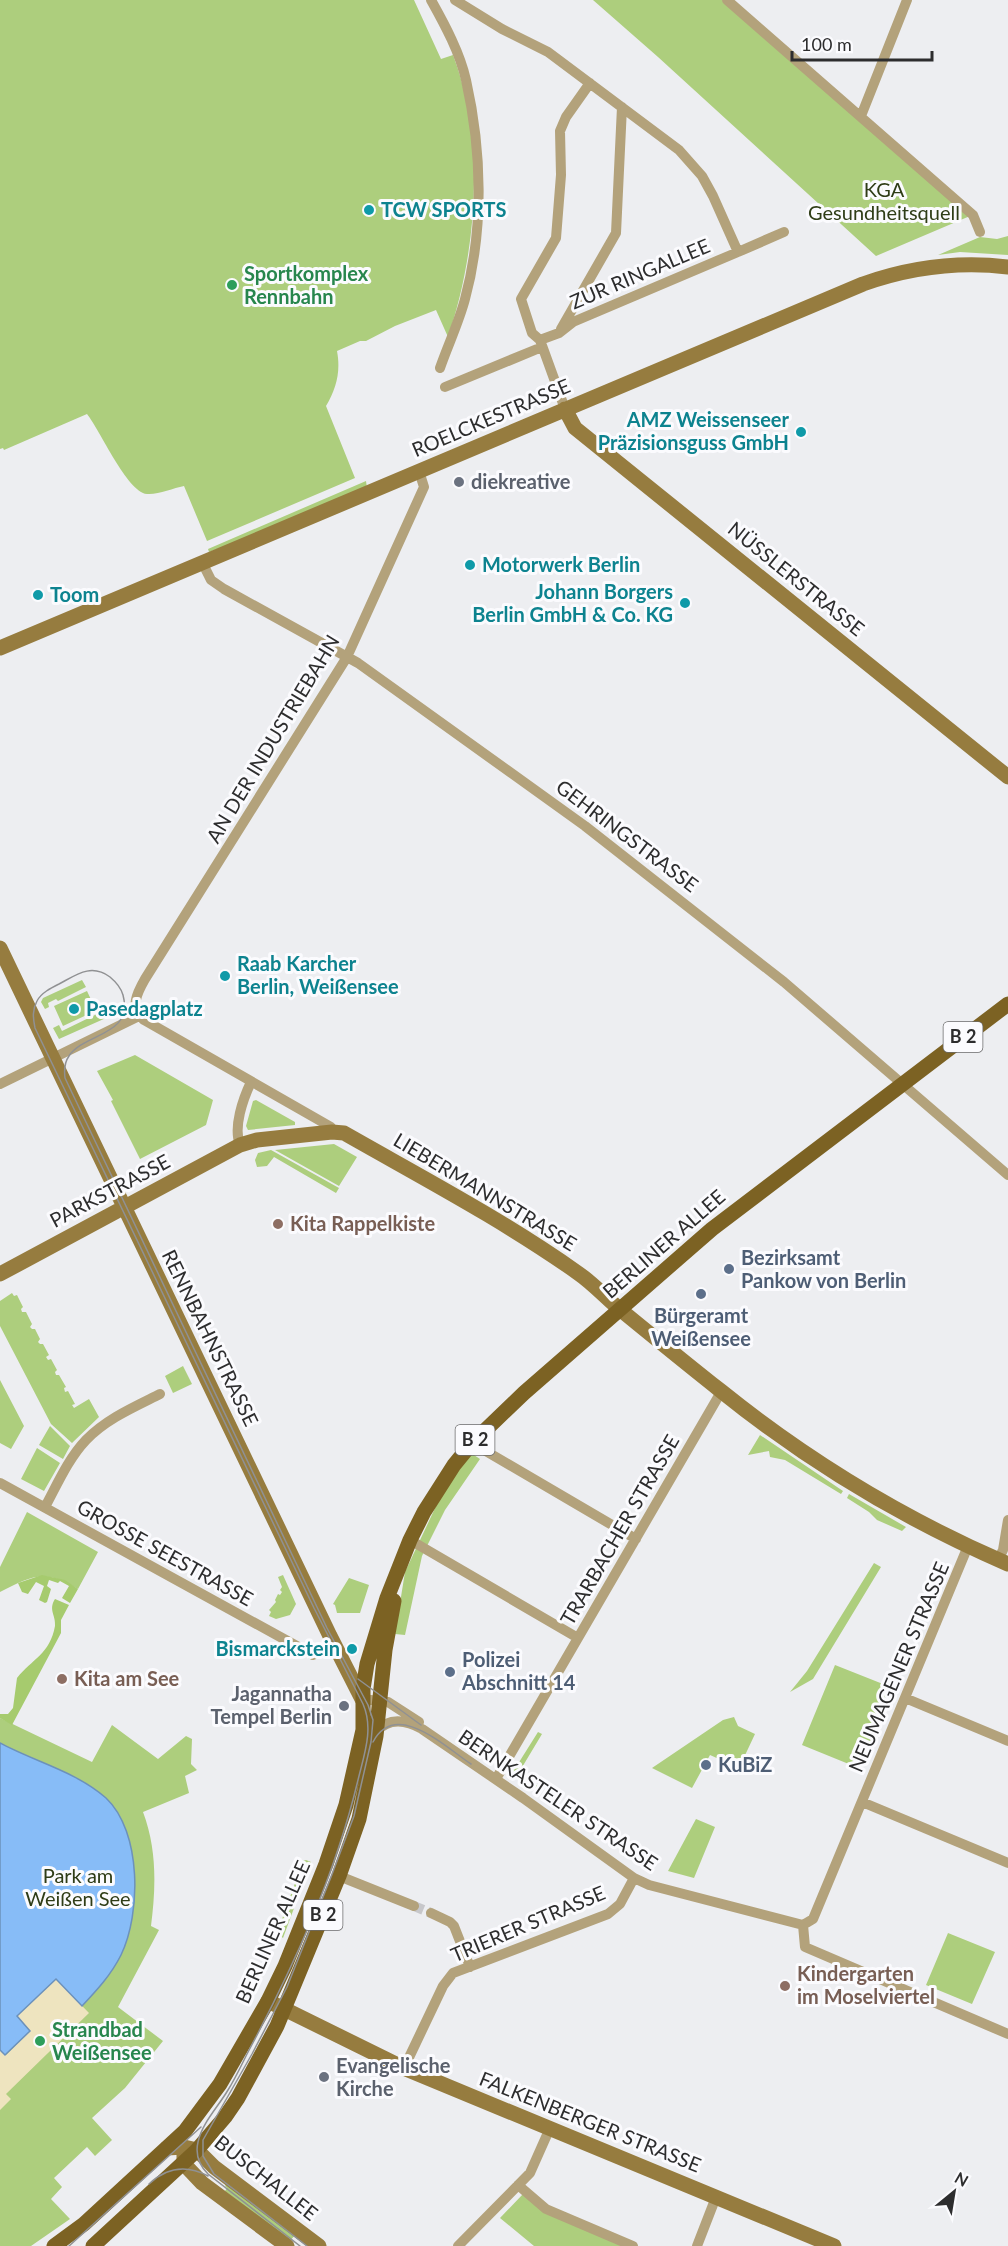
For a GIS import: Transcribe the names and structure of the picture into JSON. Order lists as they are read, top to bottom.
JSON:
{
  "streets": {
    "main road": ["B 2", "BERLINER ALLEE", "RENNBAHNSTRASSE"],
    "street": [
      "ZUR RINGALLEE",
      "ROELCKESTRASSE",
      "NÜSSLERSTRASSE",
      "AN DER INDUSTRIEBAHN",
      "GEHRINGSTRASSE",
      "PARKSTRASSE",
      "LIEBERMANNSTRASSE",
      "TRARBACHER STRASSE",
      "GROSSE SEESTRASSE",
      "NEUMAGENER STRASSE",
      "BERNKASTELER STRASSE",
      "TRIERER STRASSE",
      "FALKENBERGER STRASSE",
      "BUSCHALLEE"
    ]
  },
  "crossings": [
    ["ROELCKESTRASSE", "NÜSSLERSTRASSE"],
    ["ROELCKESTRASSE", "AN DER INDUSTRIEBAHN"],
    ["ROELCKESTRASSE", "GEHRINGSTRASSE"],
    ["AN DER INDUSTRIEBAHN", "GEHRINGSTRASSE"],
    ["AN DER INDUSTRIEBAHN", "LIEBERMANNSTRASSE"],
    ["GEHRINGSTRASSE", "BERLINER ALLEE"],
    ["PARKSTRASSE", "LIEBERMANNSTRASSE"],
    ["PARKSTRASSE", "RENNBAHNSTRASSE"],
    ["LIEBERMANNSTRASSE", "BERLINER ALLEE"],
    ["LIEBERMANNSTRASSE", "TRARBACHER STRASSE"],
    ["LIEBERMANNSTRASSE", "NEUMAGENER STRASSE"],
    ["BERLINER ALLEE", "RENNBAHNSTRASSE"],
    ["BERLINER ALLEE", "BERNKASTELER STRASSE"],
    ["BERLINER ALLEE", "FALKENBERGER STRASSE"],
    ["BERLINER ALLEE", "BUSCHALLEE"],
    ["RENNBAHNSTRASSE", "BERNKASTELER STRASSE"],
    ["TRARBACHER STRASSE", "BERNKASTELER STRASSE"],
    ["NEUMAGENER STRASSE", "BERNKASTELER STRASSE"],
    ["BERNKASTELER STRASSE", "TRIERER STRASSE"],
    ["TRIERER STRASSE", "FALKENBERGER STRASSE"]
  ],
  "parks": ["KGA Gesundheitsquell", "Park am Weißen See"],
  "places": [
    "TCW SPORTS",
    "Sportkomplex Rennbahn",
    "AMZ Weissenseer Präzisionsguss GmbH",
    "diekreative",
    "Motorwerk Berlin",
    "Toom",
    "Johann Borgers Berlin GmbH & Co. KG",
    "Raab Karcher Berlin, Weißensee",
    "Pasedagplatz",
    "Kita Rappelkiste",
    "Bezirksamt Pankow von Berlin",
    "Bürgeramt Weißensee",
    "Bismarckstein",
    "Polizei Abschnitt 14",
    "Kita am See",
    "Jagannatha Tempel Berlin",
    "KuBiZ",
    "Kindergarten im Moselviertel",
    "Strandbad Weißensee",
    "Evangelische Kirche"
  ],
  "scale_bar": "100 m",
  "north": "top right"
}
